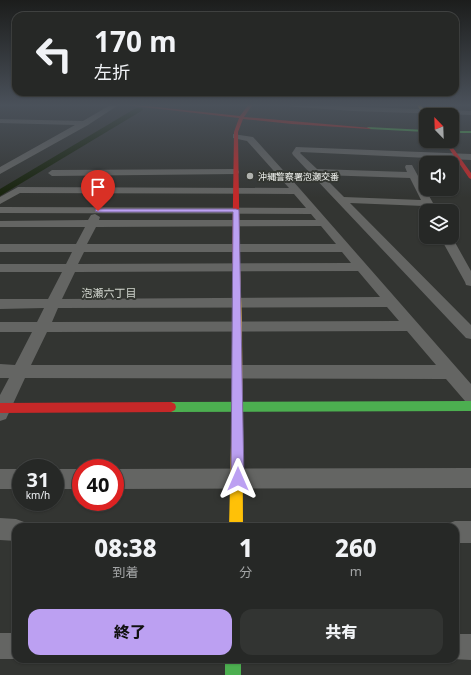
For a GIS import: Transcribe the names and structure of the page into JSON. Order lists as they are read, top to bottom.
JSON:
{
  "districts": ["泡瀬六丁目"],
  "places": ["沖縄警察署泡瀬交番"],
  "north": "top left",
  "page": {
    "turn": ["170 m", "左折"],
    "speed": "31 km/h",
    "limit": "40",
    "eta": [
      "08:38",
      "到着",
      "1",
      "分",
      "260",
      "m"
    ],
    "buttons": ["終了", "共有"]
  }
}
